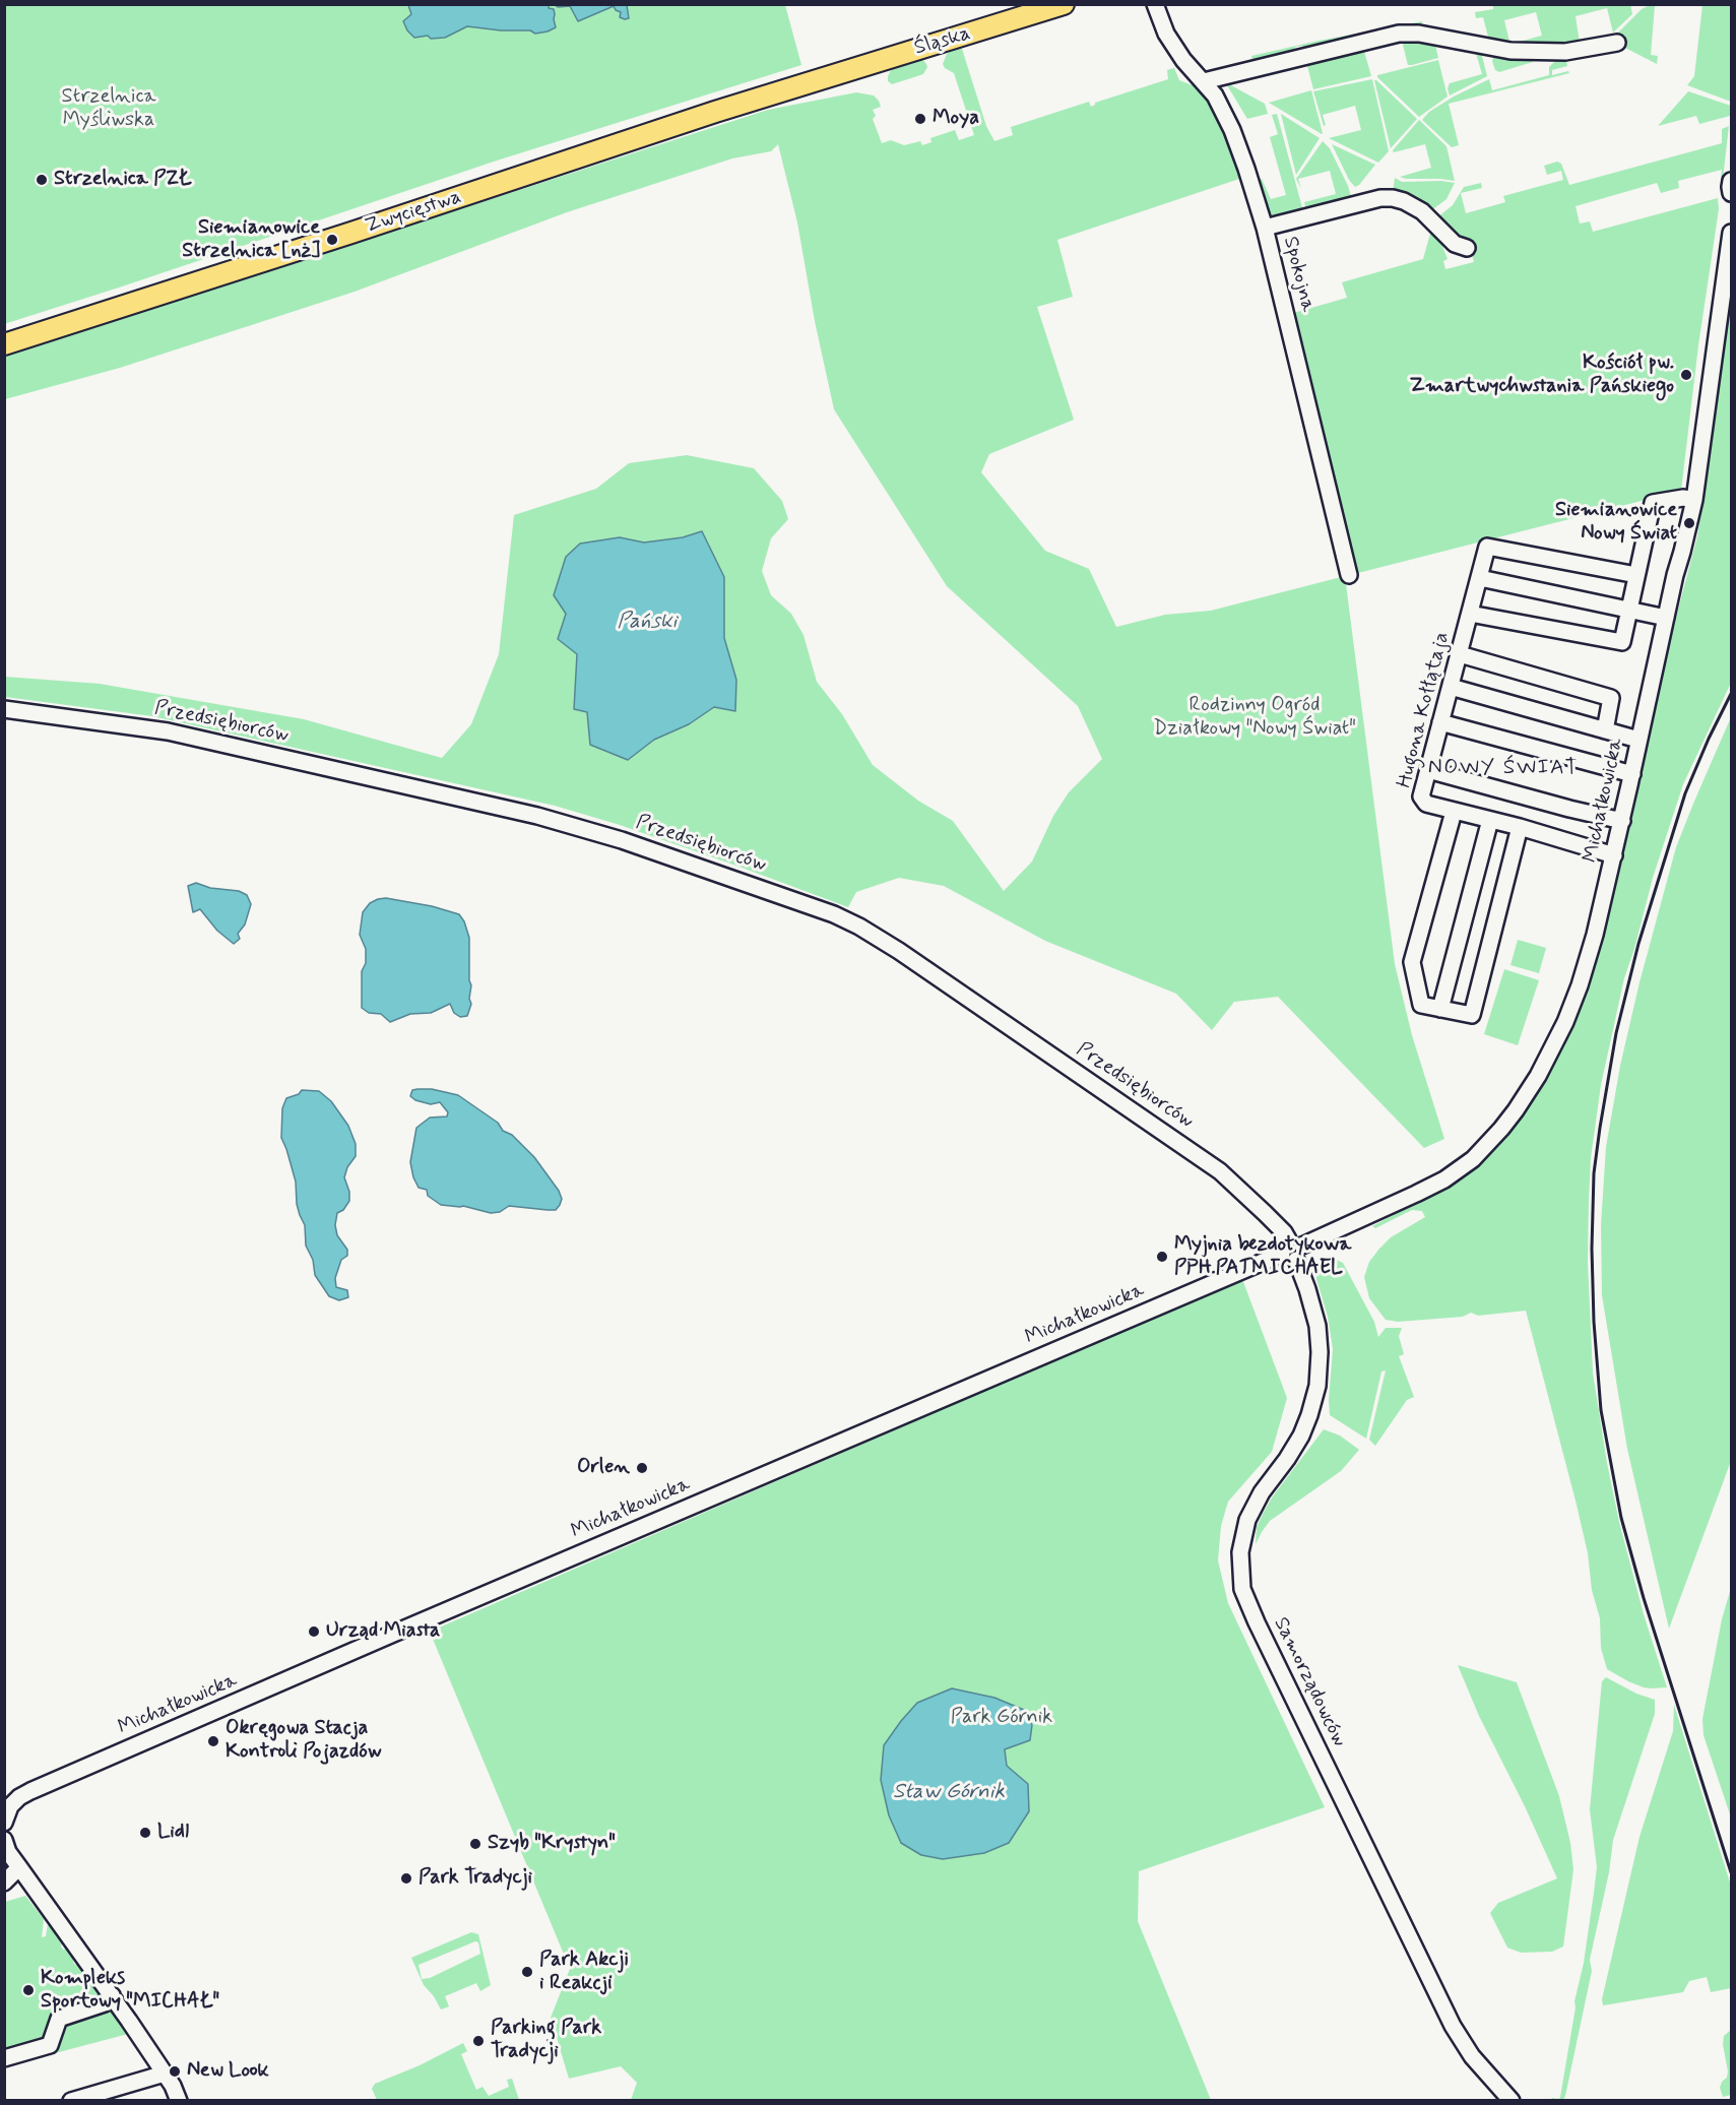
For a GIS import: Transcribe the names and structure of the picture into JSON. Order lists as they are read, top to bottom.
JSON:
{
  "streets": {
    "main road": ["Śląska", "Zwycięstwa"],
    "street": [
      "Spokojna",
      "Hugona Kołłątaja",
      "Przedsiębiorców",
      "Michałkowicka",
      "Samorządowców"
    ]
  },
  "crossings": [
    ["Śląska", "Zwycięstwa"],
    ["Hugona Kołłątaja", "Michałkowicka"],
    ["Przedsiębiorców", "Michałkowicka"],
    ["Przedsiębiorców", "Samorządowców"],
    ["Michałkowicka", "Samorządowców"]
  ],
  "districts": ["NOWY ŚWIAT"],
  "water": ["Pański", "Staw Górnik"],
  "parks": ["Strzelnica Myśliwska", "Rodzinny Ogród Działkowy \"Nowy Świat\"", "Park Górnik"],
  "places": [
    "Moya",
    "Strzelnica PZŁ",
    "Siemianowice Strzelnica [nż]",
    "Kościół pw. Zmartwychwstania Pańskiego",
    "Siemianowice Nowy Świat",
    "Myjnia bezdotykowa PPH.PATMICHAEL",
    "Orlen",
    "Urząd Miasta",
    "Okręgowa Stacja Kontroli Pojazdów",
    "Lidl",
    "Szyb \"Krystyn\"",
    "Park Tradycji",
    "Park Akcji i Reakcji",
    "Kompleks Sportowy \"MICHAŁ\"",
    "Parking Park Tradycji",
    "New Look"
  ]
}
